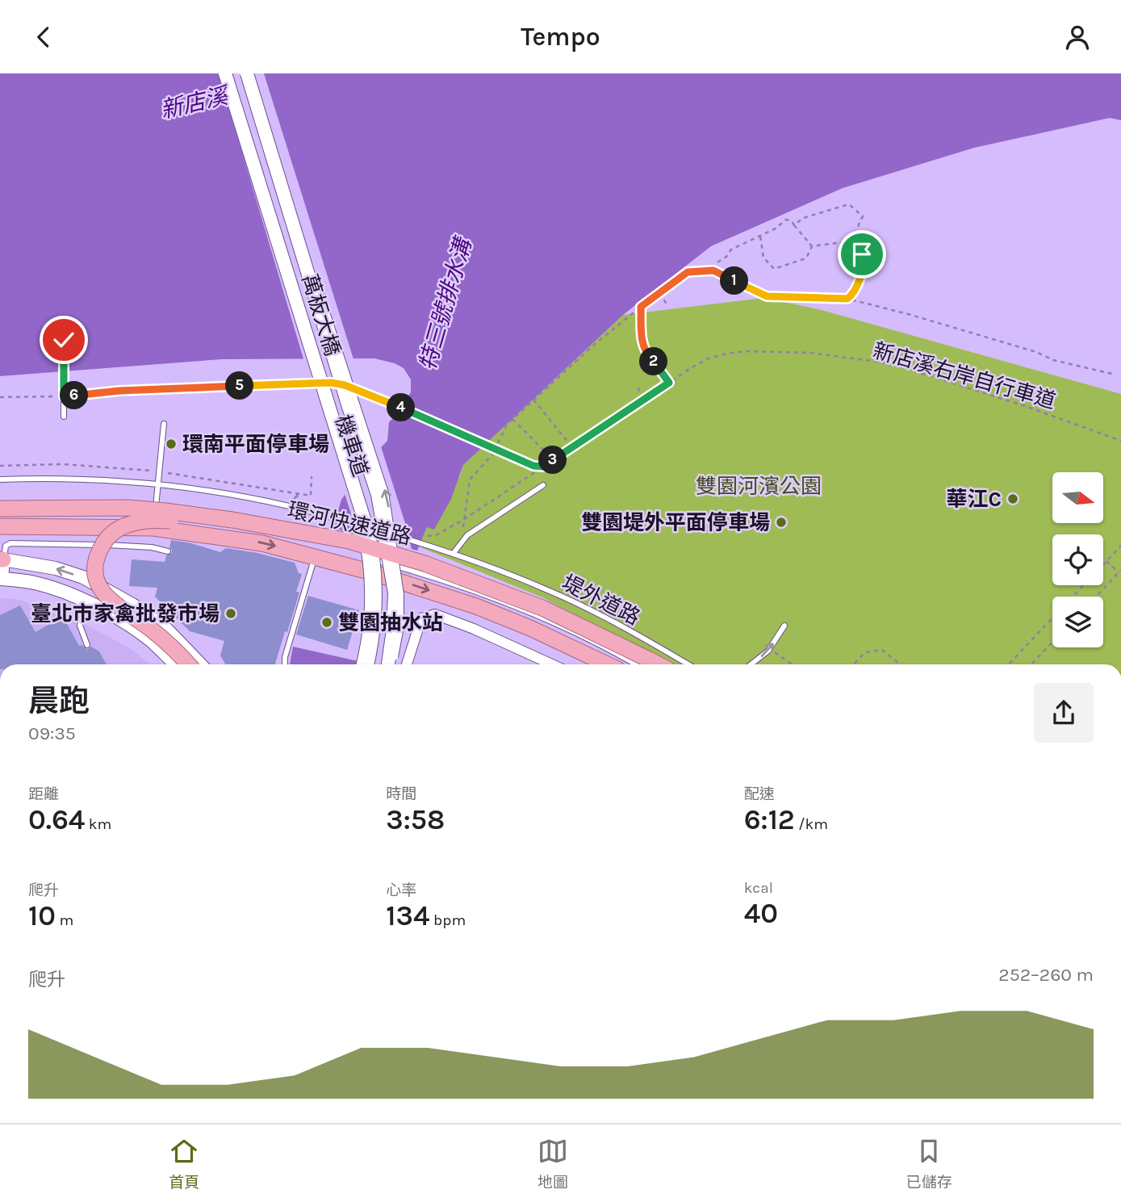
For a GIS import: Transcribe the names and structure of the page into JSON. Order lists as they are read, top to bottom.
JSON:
{
  "streets": {
    "highway": ["環河快速道路"],
    "street": ["萬板大橋"],
    "lane": ["機車道", "堤外道路"],
    "path": ["新店溪右岸自行車道"]
  },
  "water": ["新店溪", "特三號排水溝"],
  "parks": ["雙園河濱公園"],
  "places": [
    "環南平面停車場",
    "華江C",
    "雙園堤外平面停車場",
    "臺北市家禽批發市場",
    "雙園抽水站"
  ],
  "north": "right",
  "page": {
    "header": "Tempo",
    "pins": [
      "1",
      "2",
      "5",
      "6",
      "4",
      "3"
    ],
    "heading": ["晨跑", "09:35"],
    "stats": [
      ["距離", "0.64 km"],
      ["時間", "3:58"],
      ["配速", "6:12 /km"],
      ["爬升", "10 m"],
      ["心率", "134 bpm"],
      ["kcal", "40"]
    ],
    "chart": ["爬升", "252–260 m"],
    "tabs": ["首頁", "地圖", "已儲存"]
  }
}
